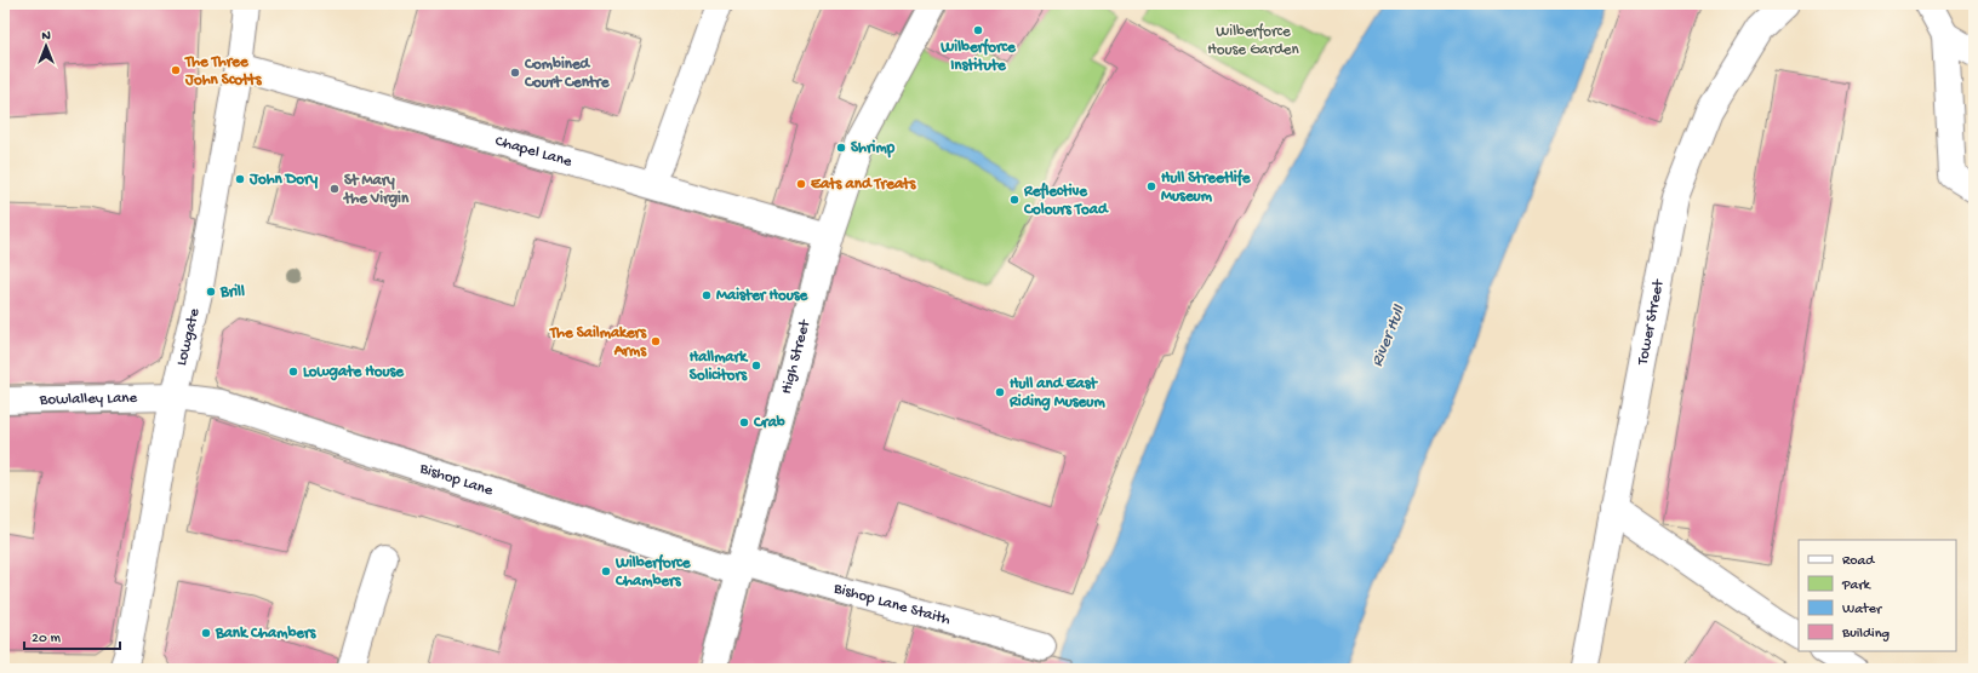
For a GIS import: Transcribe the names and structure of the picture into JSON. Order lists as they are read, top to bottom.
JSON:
{
  "streets": {
    "street": [
      "Chapel Lane",
      "Tower Street",
      "Lowgate",
      "High Street",
      "Bowlalley Lane",
      "Bishop Lane",
      "Bishop Lane Staith"
    ]
  },
  "crossings": [
    ["Chapel Lane", "Lowgate"],
    ["Chapel Lane", "High Street"],
    ["Lowgate", "Bowlalley Lane"],
    ["Lowgate", "Bishop Lane"],
    ["High Street", "Bishop Lane"],
    ["High Street", "Bishop Lane Staith"],
    ["Bowlalley Lane", "Bishop Lane"],
    ["Bishop Lane", "Bishop Lane Staith"]
  ],
  "water": ["River Hull"],
  "parks": ["Wilberforce House Garden"],
  "places": [
    "Wilberforce Institute",
    "The Three John Scotts",
    "Combined Court Centre",
    "Shrimp",
    "John Dory",
    "Eats and Treats",
    "Hull Streetlife Museum",
    "St Mary the Virgin",
    "Reflective Colours Toad",
    "Brill",
    "Maister House",
    "The Sailmakers Arms",
    "Hallmark Solicitors",
    "Lowgate House",
    "Hull and East Riding Museum",
    "Crab",
    "Wilberforce Chambers",
    "Bank Chambers"
  ],
  "legend": [
    "Road",
    "Park",
    "Water",
    "Building"
  ],
  "scale_bar": "20 m",
  "north": "top"
}
